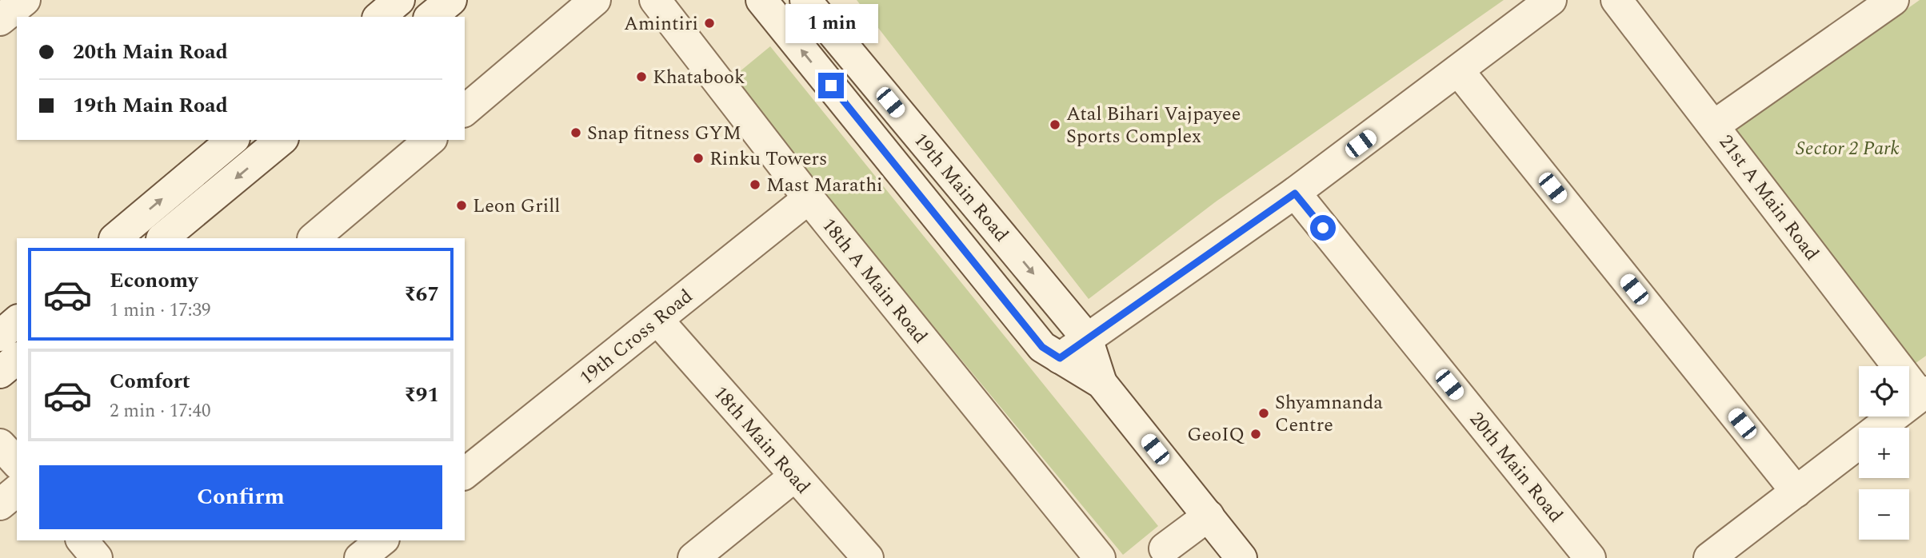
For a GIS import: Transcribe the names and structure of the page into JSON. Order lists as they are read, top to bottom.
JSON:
{
  "streets": {
    "street": [
      "19th Main Road",
      "21st A Main Road",
      "18th A Main Road",
      "19th Cross Road",
      "18th Main Road",
      "20th Main Road"
    ]
  },
  "crossings": [
    ["18th A Main Road", "19th Cross Road"],
    ["19th Cross Road", "18th Main Road"]
  ],
  "parks": ["Sector 2 Park"],
  "places": [
    "Amintiri",
    "Khatabook",
    "Atal Bihari Vajpayee Sports Complex",
    "Snap fitness GYM",
    "Rinku Towers",
    "Mast Marathi",
    "Leon Grill",
    "Shyamnanda Centre",
    "GeoIQ"
  ],
  "page": {
    "bubble": "1 min",
    "banner": ["20th Main Road", "19th Main Road"],
    "list": [
      {
        "name": "Economy",
        "note": "1 min · 17:39",
        "value": "₹67"
      },
      {
        "name": "Comfort",
        "note": "2 min · 17:40",
        "value": "₹91"
      }
    ],
    "map_buttons": ["+", "−"],
    "buttons": "Confirm"
  }
}
